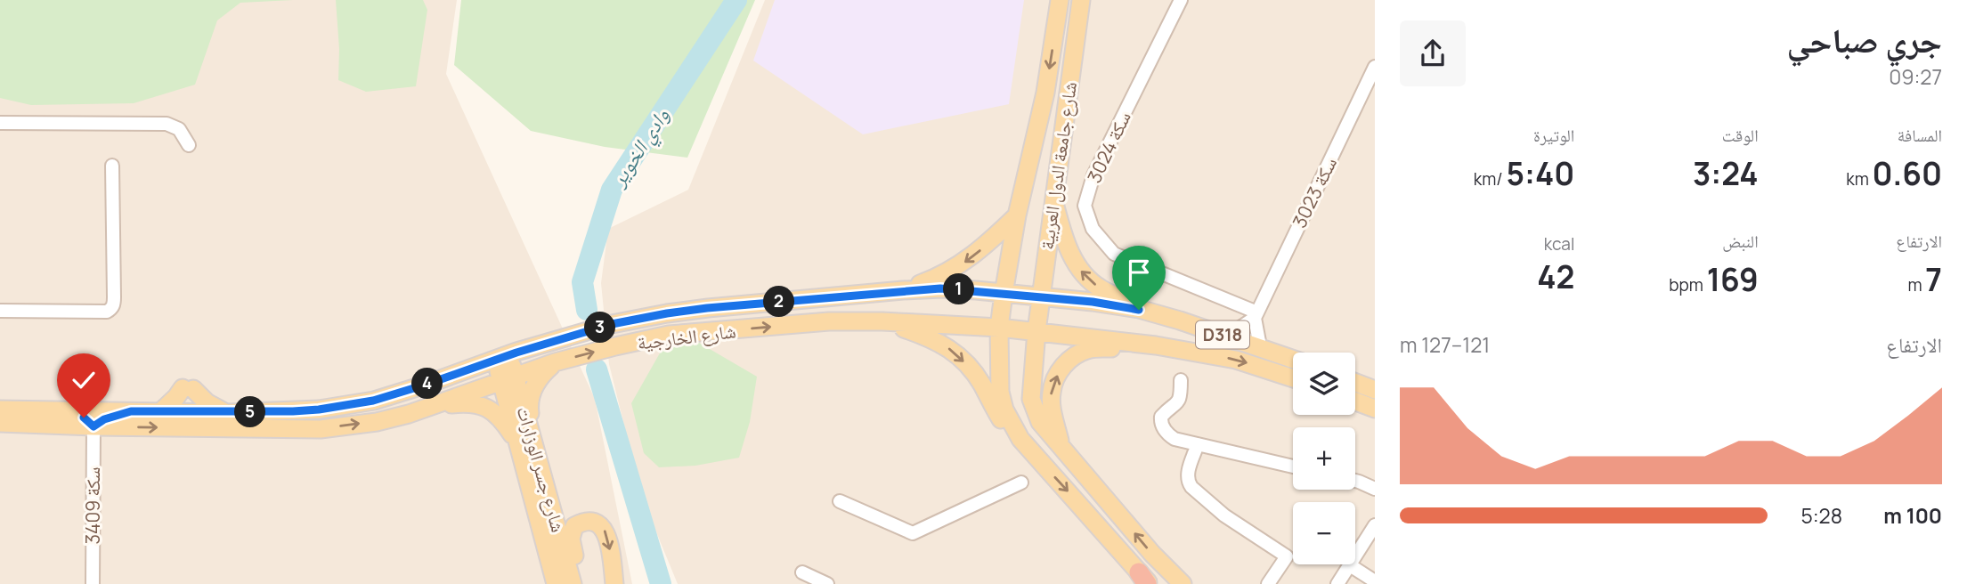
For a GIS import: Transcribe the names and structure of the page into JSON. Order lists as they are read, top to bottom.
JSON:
{
  "streets": {
    "main road": [
      "شارع جامعة الدول العربية",
      "D318",
      "شارع الخارجية",
      "شارع جسر الوزارات"
    ],
    "street": ["سكة 3024", "سكة 3023", "سكة 3409"]
  },
  "crossings": [
    ["سكة 3024", "سكة 3023"],
    ["شارع جامعة الدول العربية", "شارع الخارجية"],
    ["شارع الخارجية", "شارع جسر الوزارات"],
    ["شارع الخارجية", "سكة 3409"]
  ],
  "water": ["وادي الخوير"],
  "page": {
    "heading": ["جري صباحي", "09:27"],
    "stats": [
      ["المسافة", "0.60 km"],
      ["الوقت", "3:24"],
      ["الوتيرة", "5:40 /km"],
      ["الارتفاع", "7 m"],
      ["النبض", "169 bpm"],
      ["kcal", "42"]
    ],
    "pins": [
      "1",
      "2",
      "3",
      "4",
      "5"
    ],
    "chart": ["الارتفاع", "121–127 m"],
    "map_buttons": ["+", "−"],
    "list": [
      {
        "name": "100 m",
        "note": "5:28"
      }
    ]
  }
}
